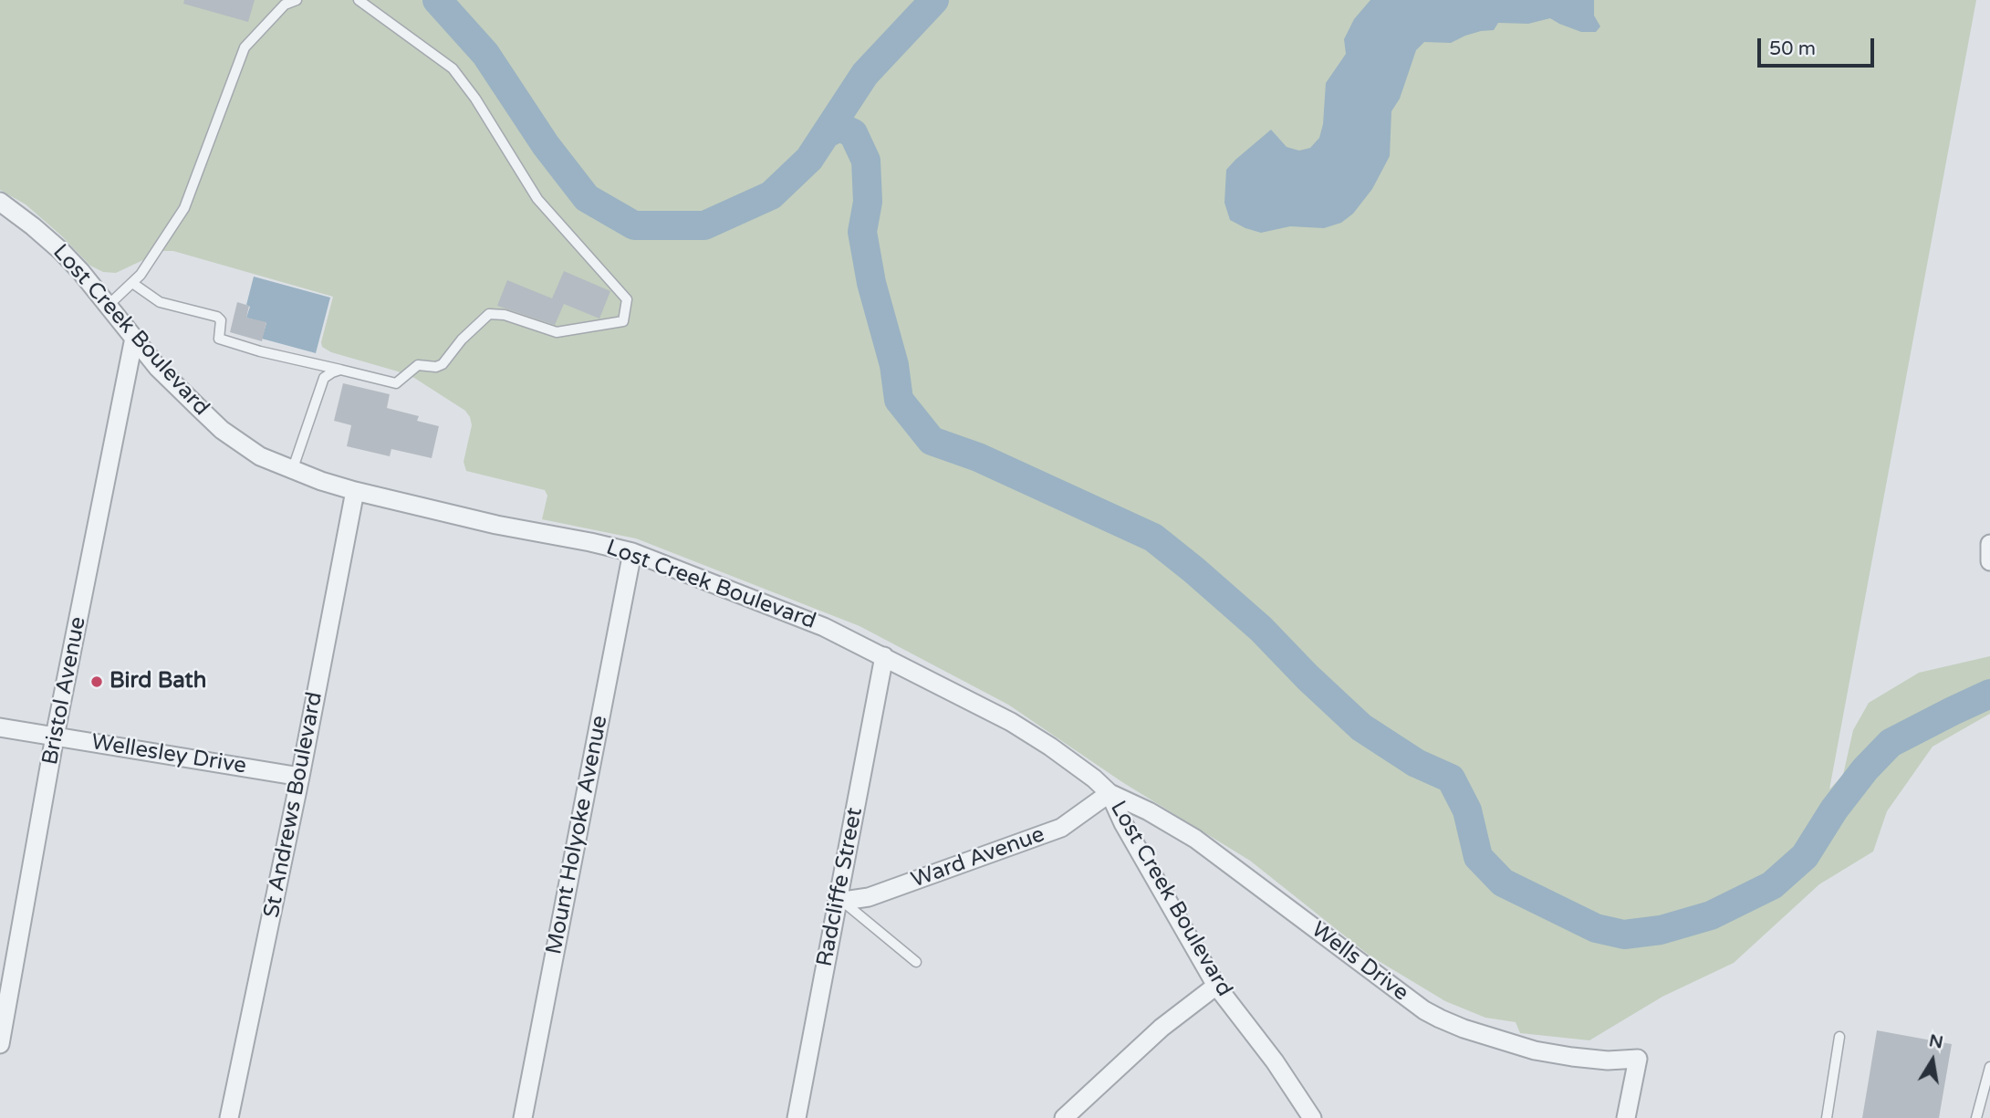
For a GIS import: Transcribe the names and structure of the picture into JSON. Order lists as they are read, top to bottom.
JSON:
{
  "streets": {
    "street": [
      "Lost Creek Boulevard",
      "Bristol Avenue",
      "Wellesley Drive",
      "St Andrews Boulevard",
      "Mount Holyoke Avenue",
      "Ward Avenue",
      "Radcliffe Street",
      "Wells Drive"
    ]
  },
  "crossings": [
    ["Lost Creek Boulevard", "Bristol Avenue"],
    ["Lost Creek Boulevard", "St Andrews Boulevard"],
    ["Lost Creek Boulevard", "Mount Holyoke Avenue"],
    ["Lost Creek Boulevard", "Ward Avenue"],
    ["Lost Creek Boulevard", "Radcliffe Street"],
    ["Lost Creek Boulevard", "Wells Drive"],
    ["Bristol Avenue", "Wellesley Drive"],
    ["Wellesley Drive", "St Andrews Boulevard"],
    ["Ward Avenue", "Radcliffe Street"],
    ["Ward Avenue", "Wells Drive"]
  ],
  "places": ["Bird Bath"],
  "scale_bar": "50 m",
  "north": "top"
}
